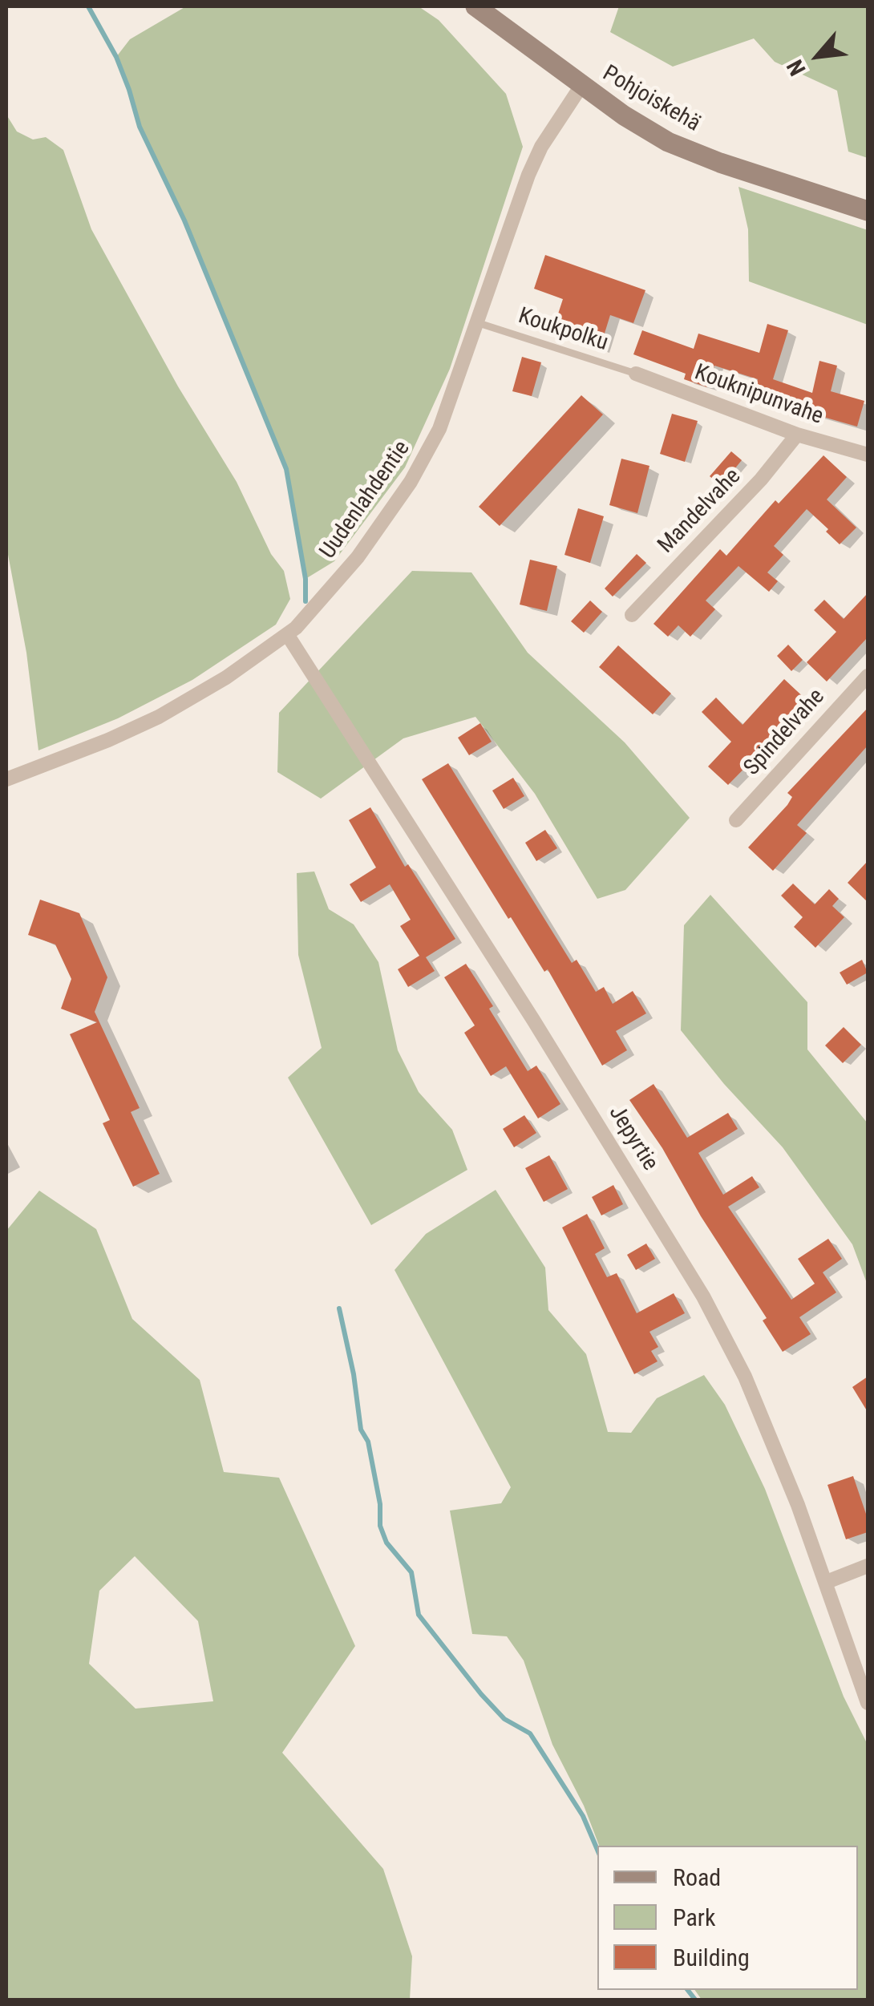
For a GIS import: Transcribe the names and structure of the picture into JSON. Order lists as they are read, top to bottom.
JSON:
{
  "streets": {
    "main road": ["Pohjoiskehä"],
    "street": [
      "Kouknipunvahe",
      "Uudenlahdentie",
      "Mandelvahe",
      "Spindelvahe",
      "Jepyrtie"
    ],
    "lane": ["Koukpolku"]
  },
  "crossings": [
    ["Pohjoiskehä", "Uudenlahdentie"],
    ["Koukpolku", "Kouknipunvahe"],
    ["Koukpolku", "Uudenlahdentie"],
    ["Kouknipunvahe", "Mandelvahe"],
    ["Uudenlahdentie", "Jepyrtie"]
  ],
  "legend": ["Road", "Park", "Building"],
  "north": "bottom left"
}
